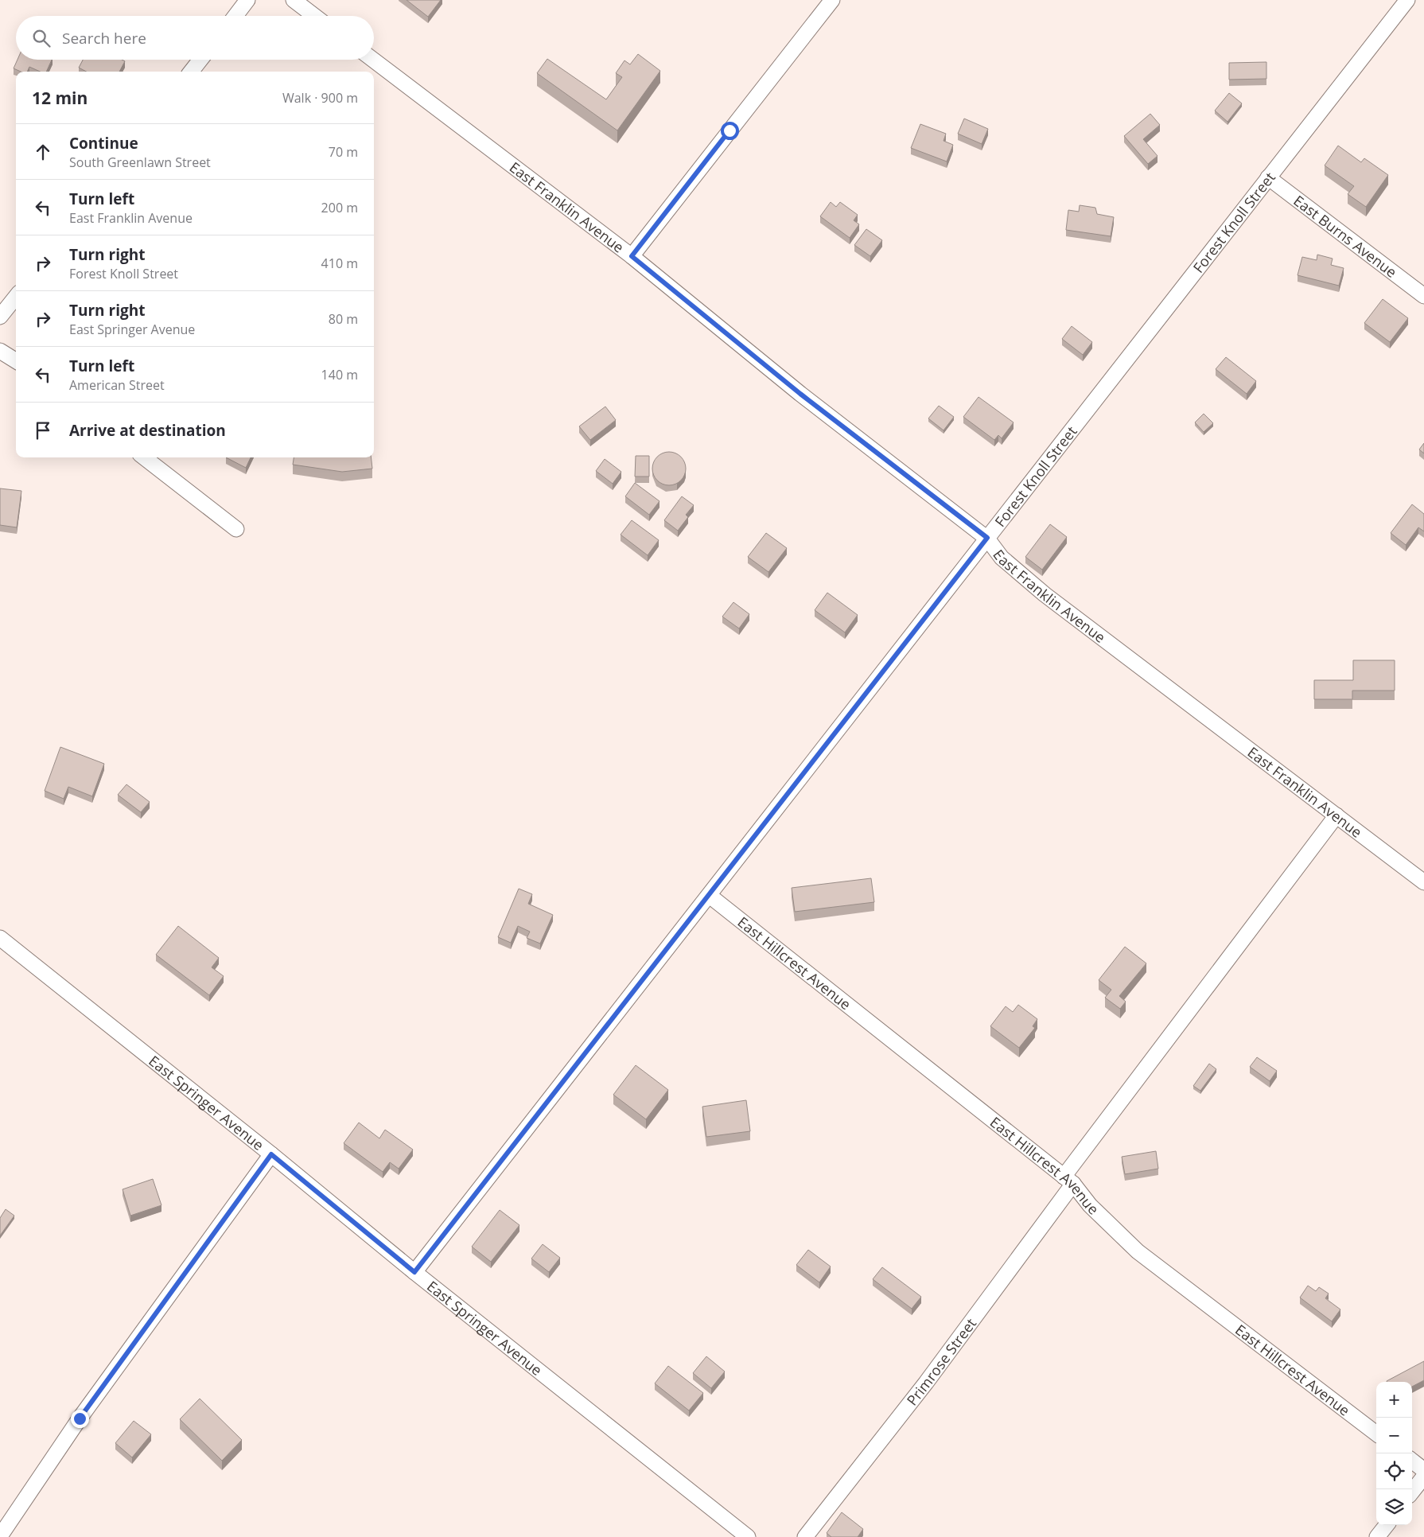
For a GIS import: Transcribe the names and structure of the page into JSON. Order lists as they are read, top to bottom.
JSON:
{
  "streets": {
    "street": [
      "East Franklin Avenue",
      "Forest Knoll Street",
      "East Burns Avenue",
      "East Hillcrest Avenue",
      "East Springer Avenue",
      "Primrose Street"
    ]
  },
  "crossings": [
    ["East Franklin Avenue", "Forest Knoll Street"],
    ["East Franklin Avenue", "Primrose Street"],
    ["Forest Knoll Street", "East Burns Avenue"],
    ["Forest Knoll Street", "East Hillcrest Avenue"],
    ["Forest Knoll Street", "East Springer Avenue"],
    ["East Hillcrest Avenue", "Primrose Street"]
  ],
  "page": {
    "search": "Search here",
    "heading": ["12 min", "Walk · 900 m"],
    "list": [
      ["Continue", "South Greenlawn Street", "70 m"],
      ["Turn left", "East Franklin Avenue", "200 m"],
      ["Turn right", "Forest Knoll Street", "410 m"],
      ["Turn right", "East Springer Avenue", "80 m"],
      ["Turn left", "American Street", "140 m"],
      "Arrive at destination"
    ],
    "map_buttons": ["+", "−"]
  }
}
